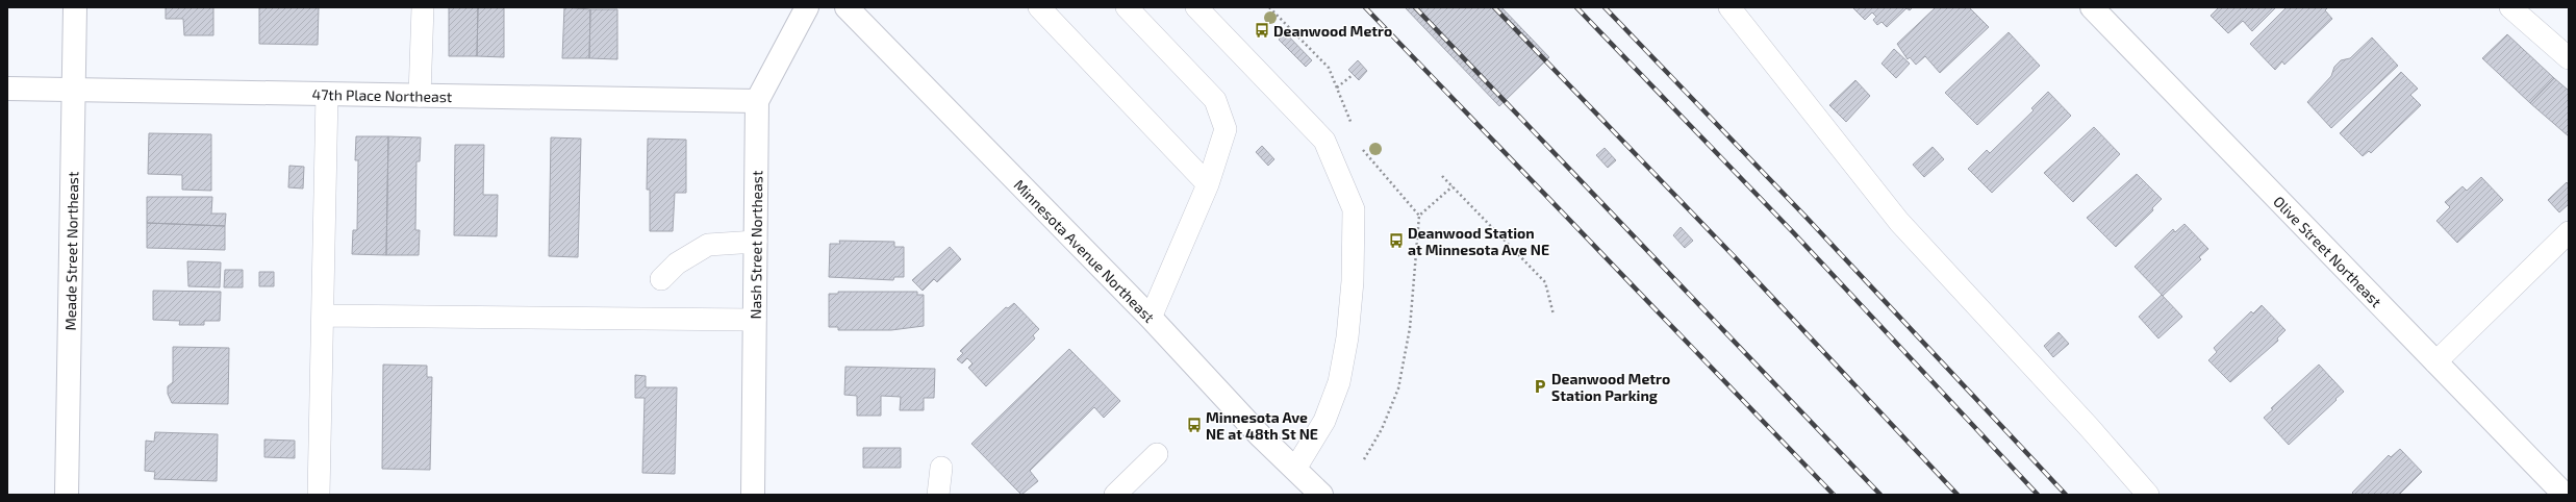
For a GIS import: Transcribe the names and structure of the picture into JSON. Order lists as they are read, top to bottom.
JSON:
{
  "streets": {
    "street": [
      "47th Place Northeast",
      "Nash Street Northeast",
      "Minnesota Avenue Northeast",
      "Meade Street Northeast",
      "Olive Street Northeast"
    ]
  },
  "crossings": [
    ["47th Place Northeast", "Nash Street Northeast"],
    ["47th Place Northeast", "Meade Street Northeast"]
  ],
  "places": {
    "bus stop": ["Deanwood Metro", "Deanwood Station at Minnesota Ave NE", "Minnesota Ave NE at 48th St NE"],
    "parking": ["Deanwood Metro Station Parking"]
  }
}
